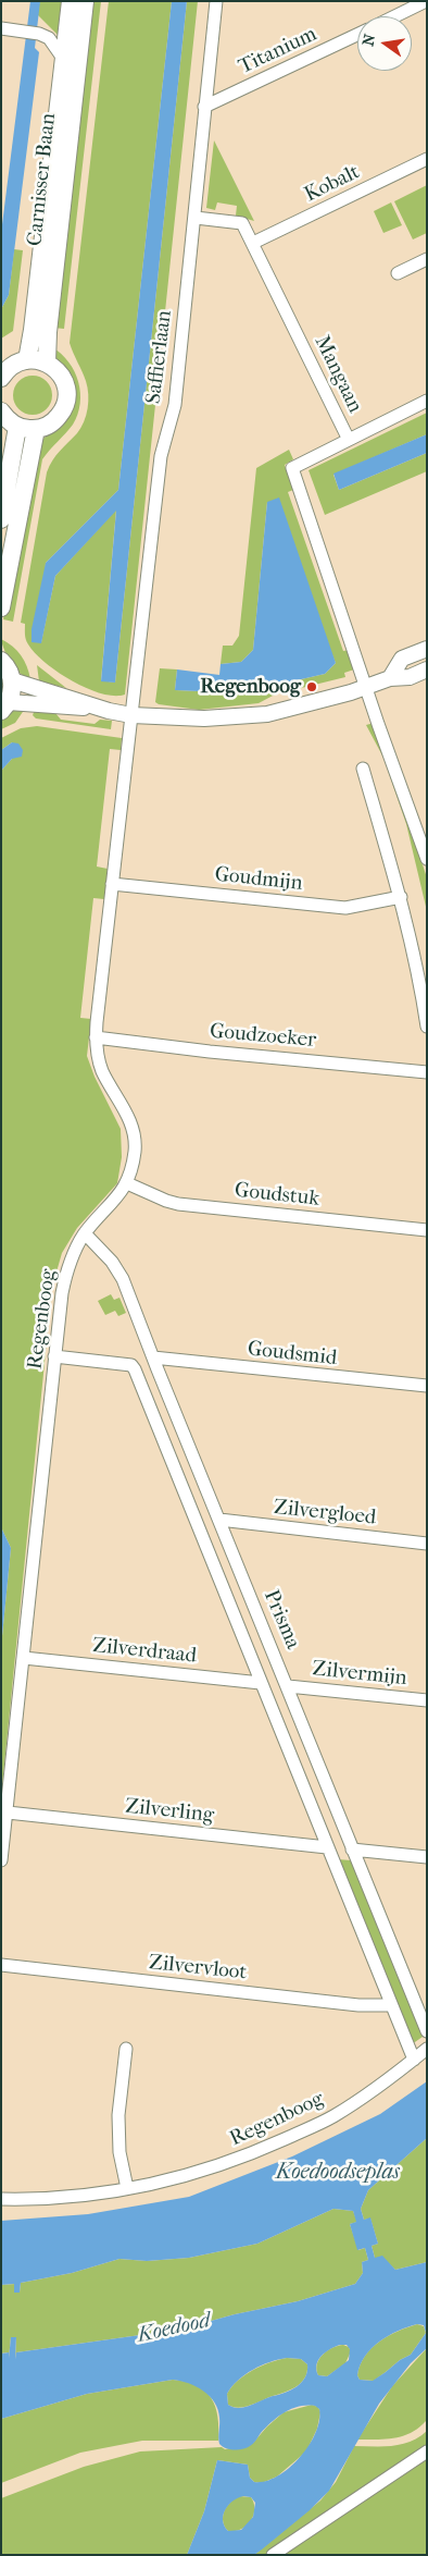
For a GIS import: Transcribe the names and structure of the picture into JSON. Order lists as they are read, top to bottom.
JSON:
{
  "streets": {
    "main road": ["Carnisser Baan"],
    "street": [
      "Titanium",
      "Kobalt",
      "Saffierlaan",
      "Mangaan",
      "Goudmijn",
      "Goudzoeker",
      "Goudstuk",
      "Regenboog",
      "Goudsmid",
      "Zilvergloed",
      "Prisma",
      "Zilverdraad",
      "Zilvermijn",
      "Zilverling",
      "Zilvervloot"
    ]
  },
  "crossings": [
    ["Titanium", "Saffierlaan"],
    ["Kobalt", "Mangaan"],
    ["Saffierlaan", "Mangaan"],
    ["Saffierlaan", "Regenboog"],
    ["Goudmijn", "Regenboog"],
    ["Goudzoeker", "Regenboog"],
    ["Goudstuk", "Regenboog"],
    ["Regenboog", "Prisma"],
    ["Regenboog", "Zilverdraad"],
    ["Regenboog", "Zilverling"],
    ["Goudsmid", "Prisma"],
    ["Zilvergloed", "Prisma"],
    ["Prisma", "Zilverdraad"],
    ["Prisma", "Zilvermijn"],
    ["Prisma", "Zilverling"],
    ["Prisma", "Zilvervloot"]
  ],
  "water": ["Koedoodseplas", "Koedood"],
  "places": ["Regenboog"],
  "north": "left"
}
